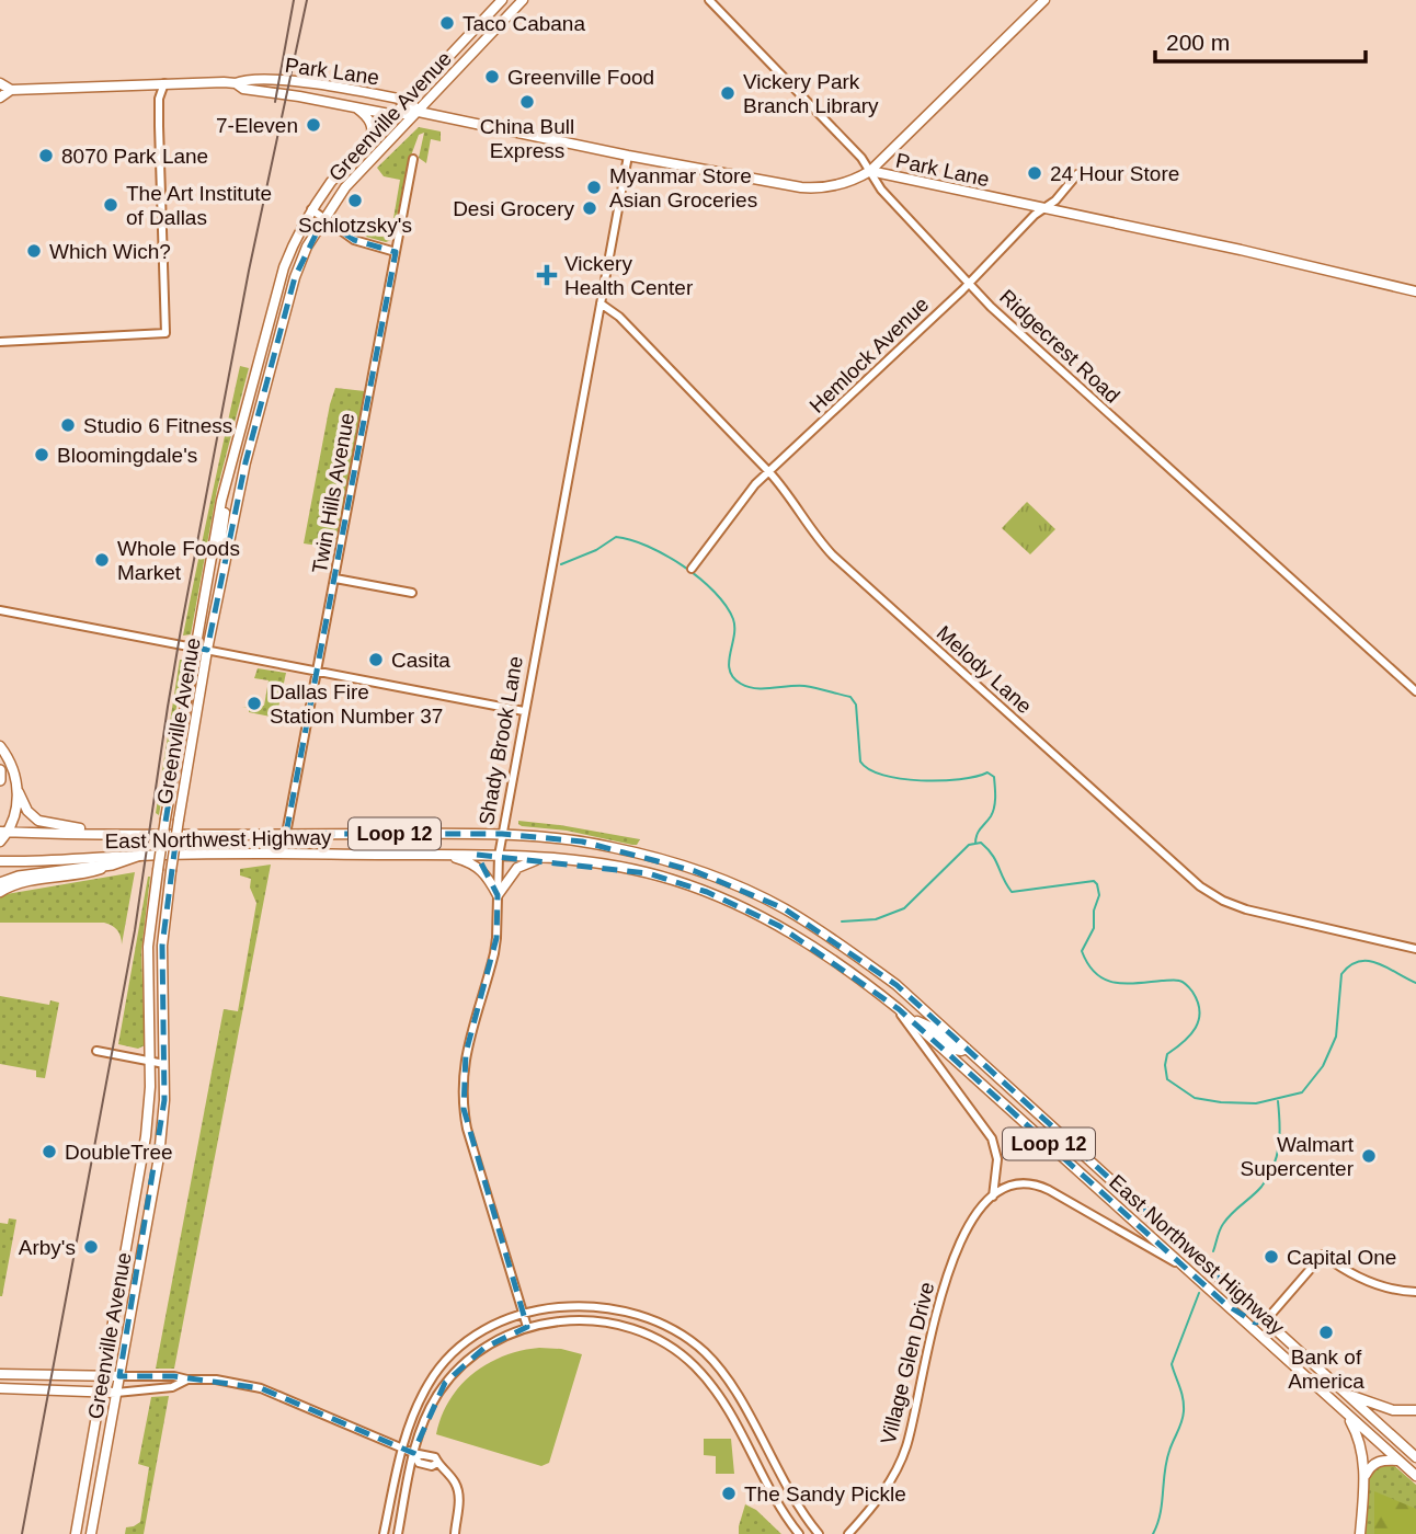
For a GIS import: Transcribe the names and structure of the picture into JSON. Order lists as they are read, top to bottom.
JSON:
{
  "streets": {
    "main road": [
      "Park Lane",
      "Greenville Avenue",
      "Loop 12",
      "East Northwest Highway"
    ],
    "street": [
      "Ridgecrest Road",
      "Hemlock Avenue",
      "Twin Hills Avenue",
      "Melody Lane",
      "Shady Brook Lane",
      "Village Glen Drive"
    ]
  },
  "crossings": [
    ["Park Lane", "Greenville Avenue"],
    ["Park Lane", "Ridgecrest Road"],
    ["Park Lane", "Hemlock Avenue"],
    ["Park Lane", "Shady Brook Lane"],
    ["Ridgecrest Road", "Hemlock Avenue"],
    ["Hemlock Avenue", "Melody Lane"],
    ["Twin Hills Avenue", "East Northwest Highway"],
    ["Melody Lane", "Shady Brook Lane"],
    ["Shady Brook Lane", "East Northwest Highway"],
    ["East Northwest Highway", "Village Glen Drive"]
  ],
  "places": {
    "other": [
      "Taco Cabana",
      "Greenville Food",
      "Vickery Park Branch Library",
      "China Bull Express",
      "7-Eleven",
      "8070 Park Lane",
      "24 Hour Store",
      "Myanmar Store Asian Groceries",
      "Schlotzsky's",
      "The Art Institute of Dallas",
      "Desi Grocery",
      "Which Wich?",
      "Studio 6 Fitness",
      "Bloomingdale's",
      "Whole Foods Market",
      "Casita",
      "Dallas Fire Station Number 37",
      "DoubleTree",
      "Walmart Supercenter",
      "Arby's",
      "Capital One",
      "Bank of America",
      "The Sandy Pickle"
    ],
    "health": ["Vickery Health Center"]
  },
  "scale_bar": "200 m"
}
